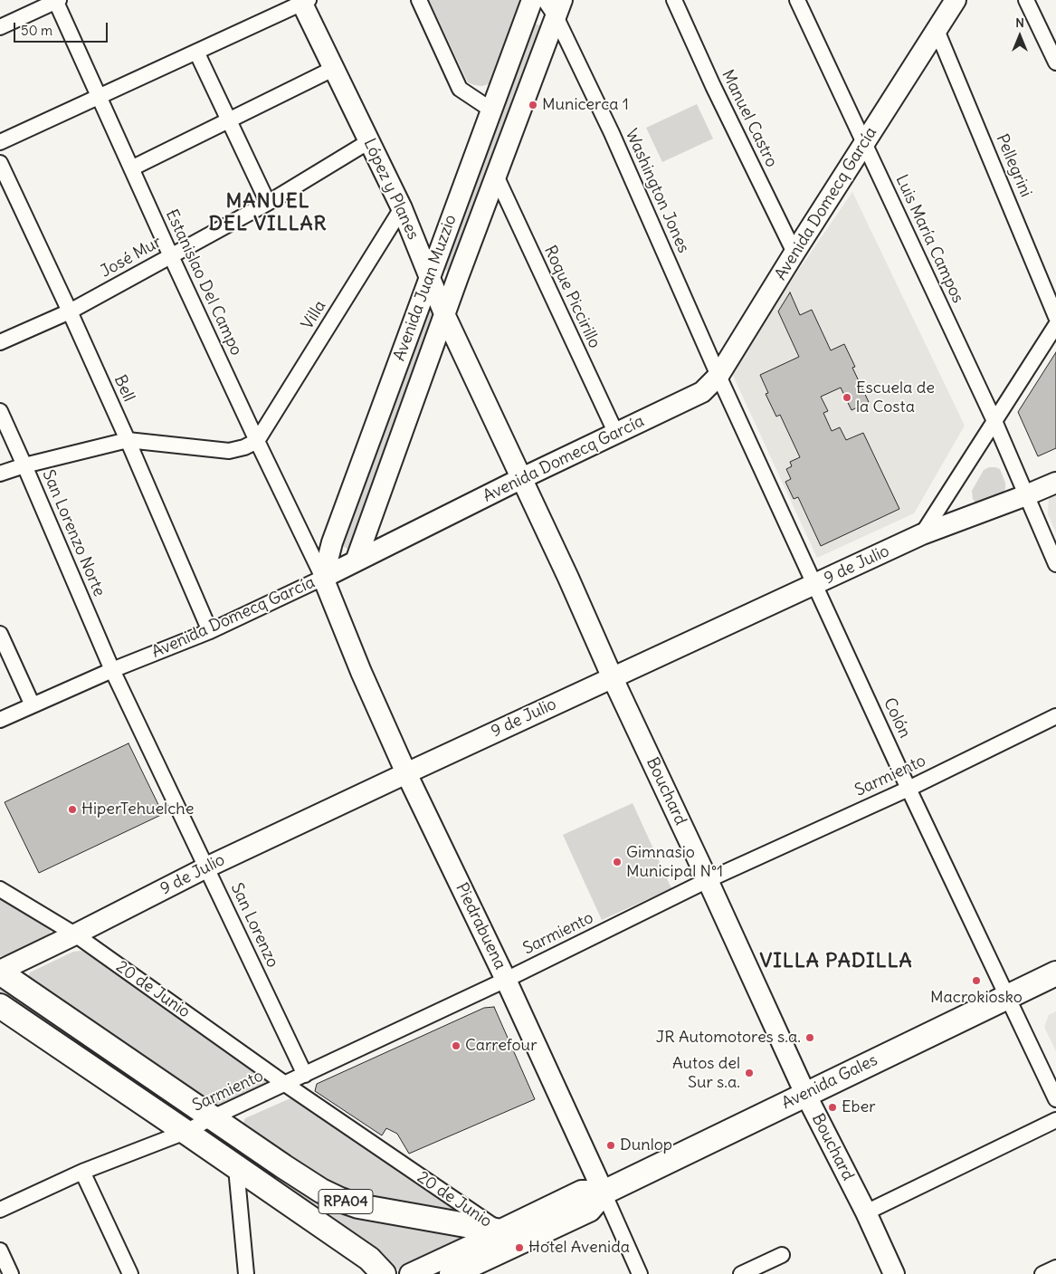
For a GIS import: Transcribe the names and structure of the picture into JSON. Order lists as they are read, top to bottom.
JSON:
{
  "streets": {
    "main road": [
      "López y Planes",
      "Avenida Domecq García",
      "Avenida Juan Muzzio",
      "9 de Julio",
      "Bouchard",
      "Piedrabuena",
      "20 de Junio",
      "Avenida Gales",
      "RPA04"
    ],
    "street": [
      "Manuel Castro",
      "Pellegrini",
      "Washington Jones",
      "Luis María Campos",
      "José Mur",
      "Estanislao Del Campo",
      "Roque Piccirillo",
      "Villa",
      "Bell",
      "San Lorenzo Norte",
      "Colón",
      "Sarmiento",
      "San Lorenzo"
    ]
  },
  "crossings": [
    ["Manuel Castro", "Avenida Domecq García"],
    ["Pellegrini", "Avenida Domecq García"],
    ["López y Planes", "Avenida Domecq García"],
    ["López y Planes", "José Mur"],
    ["López y Planes", "Avenida Juan Muzzio"],
    ["López y Planes", "Villa"],
    ["López y Planes", "Bouchard"],
    ["Washington Jones", "Avenida Domecq García"],
    ["Washington Jones", "Avenida Juan Muzzio"],
    ["Washington Jones", "Colón"],
    ["Avenida Domecq García", "Luis María Campos"],
    ["Avenida Domecq García", "Estanislao Del Campo"],
    ["Avenida Domecq García", "Avenida Juan Muzzio"],
    ["Avenida Domecq García", "Roque Piccirillo"],
    ["Avenida Domecq García", "Bell"],
    ["Avenida Domecq García", "San Lorenzo Norte"],
    ["Avenida Domecq García", "Colón"],
    ["Avenida Domecq García", "Bouchard"],
    ["Avenida Domecq García", "San Lorenzo"],
    ["Avenida Domecq García", "Piedrabuena"],
    ["Luis María Campos", "9 de Julio"],
    ["José Mur", "Estanislao Del Campo"],
    ["José Mur", "Bell"],
    ["Estanislao Del Campo", "Avenida Juan Muzzio"],
    ["Estanislao Del Campo", "Villa"],
    ["Estanislao Del Campo", "Piedrabuena"],
    ["Avenida Juan Muzzio", "Roque Piccirillo"],
    ["Avenida Juan Muzzio", "Piedrabuena"],
    ["San Lorenzo Norte", "San Lorenzo"],
    ["9 de Julio", "Colón"],
    ["9 de Julio", "Bouchard"],
    ["9 de Julio", "San Lorenzo"],
    ["9 de Julio", "Piedrabuena"],
    ["9 de Julio", "20 de Junio"],
    ["Colón", "Sarmiento"],
    ["Colón", "Avenida Gales"],
    ["Sarmiento", "Bouchard"],
    ["Sarmiento", "San Lorenzo"],
    ["Sarmiento", "Piedrabuena"],
    ["Sarmiento", "20 de Junio"],
    ["Sarmiento", "RPA04"],
    ["Bouchard", "Avenida Gales"],
    ["Piedrabuena", "Avenida Gales"],
    ["20 de Junio", "Avenida Gales"]
  ],
  "districts": ["MANUEL DEL VILLAR", "VILLA PADILLA"],
  "places": [
    "Municerca 1",
    "Escuela de la Costa",
    "HiperTehuelche",
    "Gimnasio Municipal N°1",
    "Macrokiosko",
    "JR Automotores s.a.",
    "Carrefour",
    "Autos del Sur s.a.",
    "Eber",
    "Dunlop",
    "Hotel Avenida"
  ],
  "scale_bar": "50 m",
  "north": "top"
}
